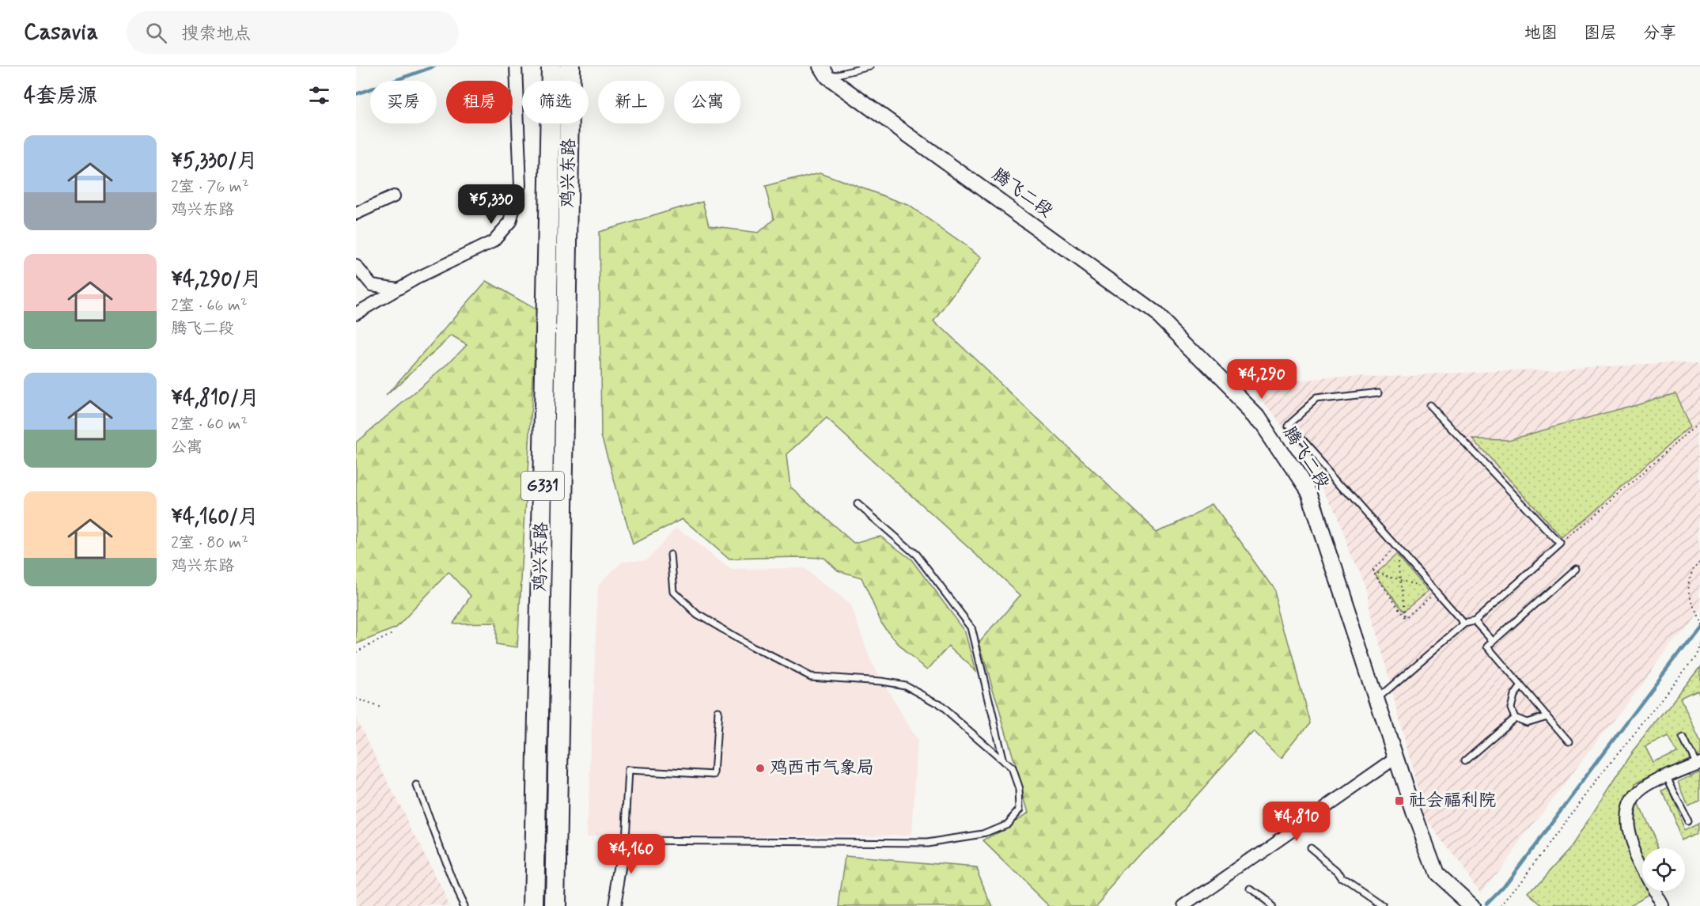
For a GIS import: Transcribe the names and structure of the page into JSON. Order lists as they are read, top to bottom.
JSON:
{
  "streets": {
    "highway": ["鸡兴东路", "G331"],
    "street": ["腾飞二段"]
  },
  "places": {
    "other": ["鸡西市气象局"],
    "transit": ["社会福利院"]
  },
  "page": {
    "header": "Casavia",
    "search": "搜索地点",
    "nav": ["地图", "图层", "分享"],
    "heading": "4套房源",
    "chip": [
      "买房",
      "租房",
      "筛选",
      "新上",
      "公寓"
    ],
    "list": [
      {
        "name": "¥5,330/月",
        "note": "2室 · 76 m² · 鸡兴东路"
      },
      {
        "name": "¥4,290/月",
        "note": "2室 · 66 m² · 腾飞二段"
      },
      {
        "name": "¥4,810/月",
        "note": "2室 · 60 m² · 公寓"
      },
      {
        "name": "¥4,160/月",
        "note": "2室 · 80 m² · 鸡兴东路"
      }
    ],
    "price": [
      "¥5,330",
      "¥4,290",
      "¥4,810",
      "¥4,160"
    ]
  }
}
